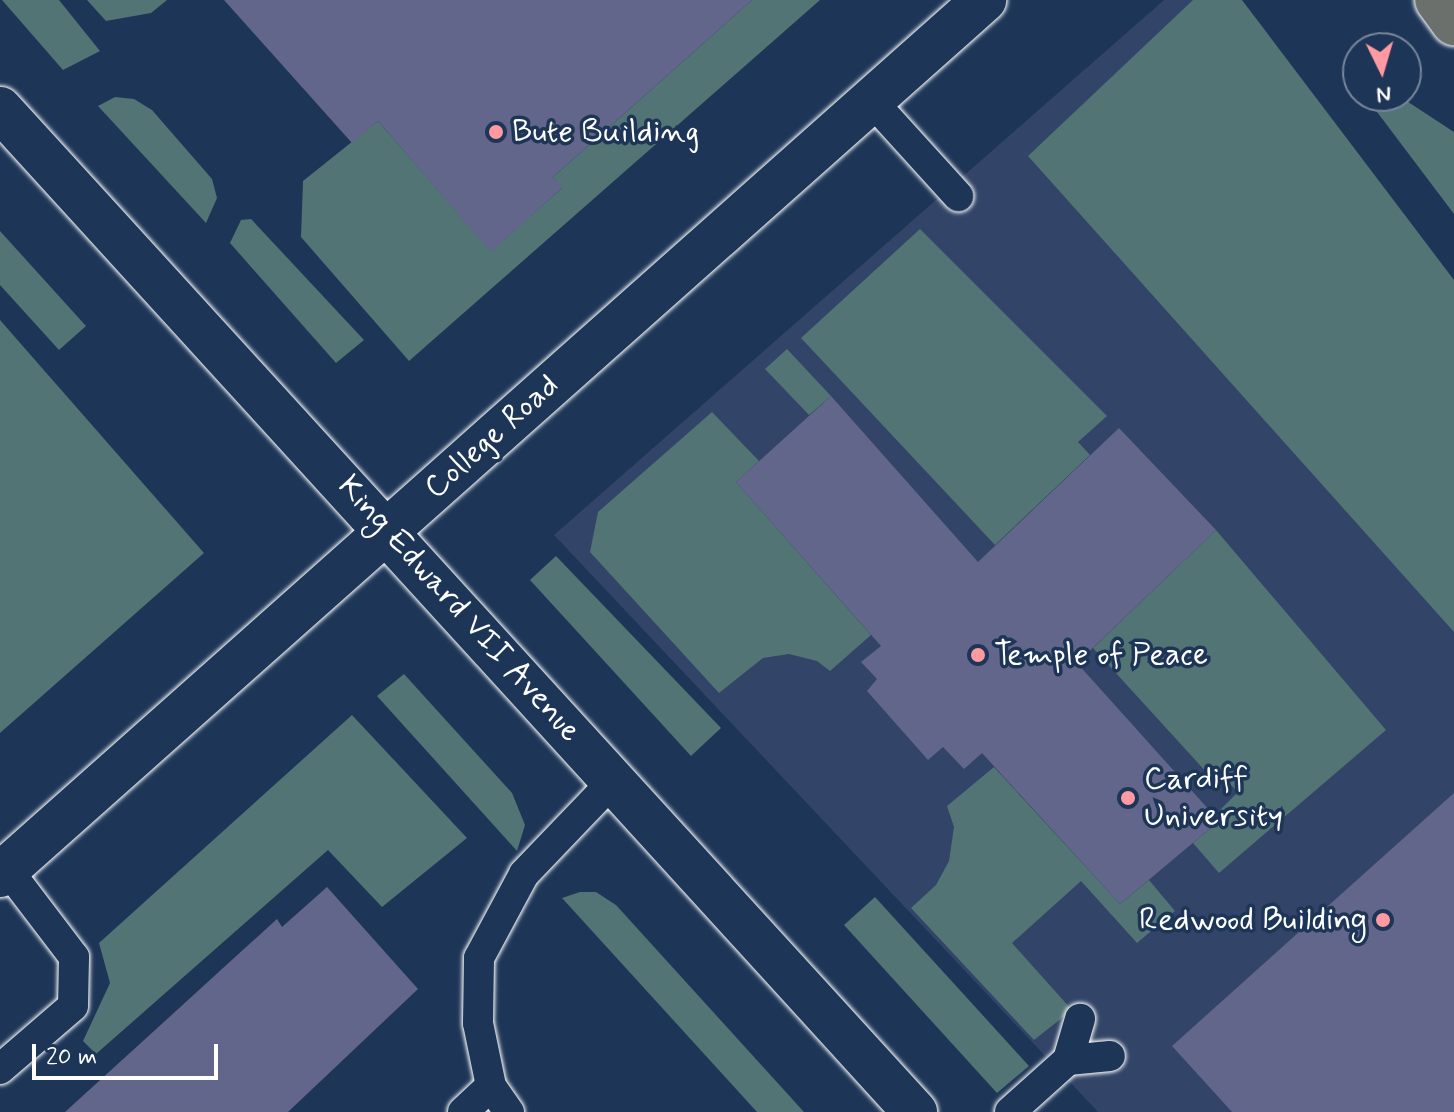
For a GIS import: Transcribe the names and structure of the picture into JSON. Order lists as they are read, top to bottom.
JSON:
{
  "streets": {
    "street": ["College Road", "King Edward VII Avenue"]
  },
  "crossings": [
    ["College Road", "King Edward VII Avenue"]
  ],
  "places": [
    "Bute Building",
    "Temple of Peace",
    "Cardiff University",
    "Redwood Building"
  ],
  "scale_bar": "20 m",
  "north": "bottom"
}
